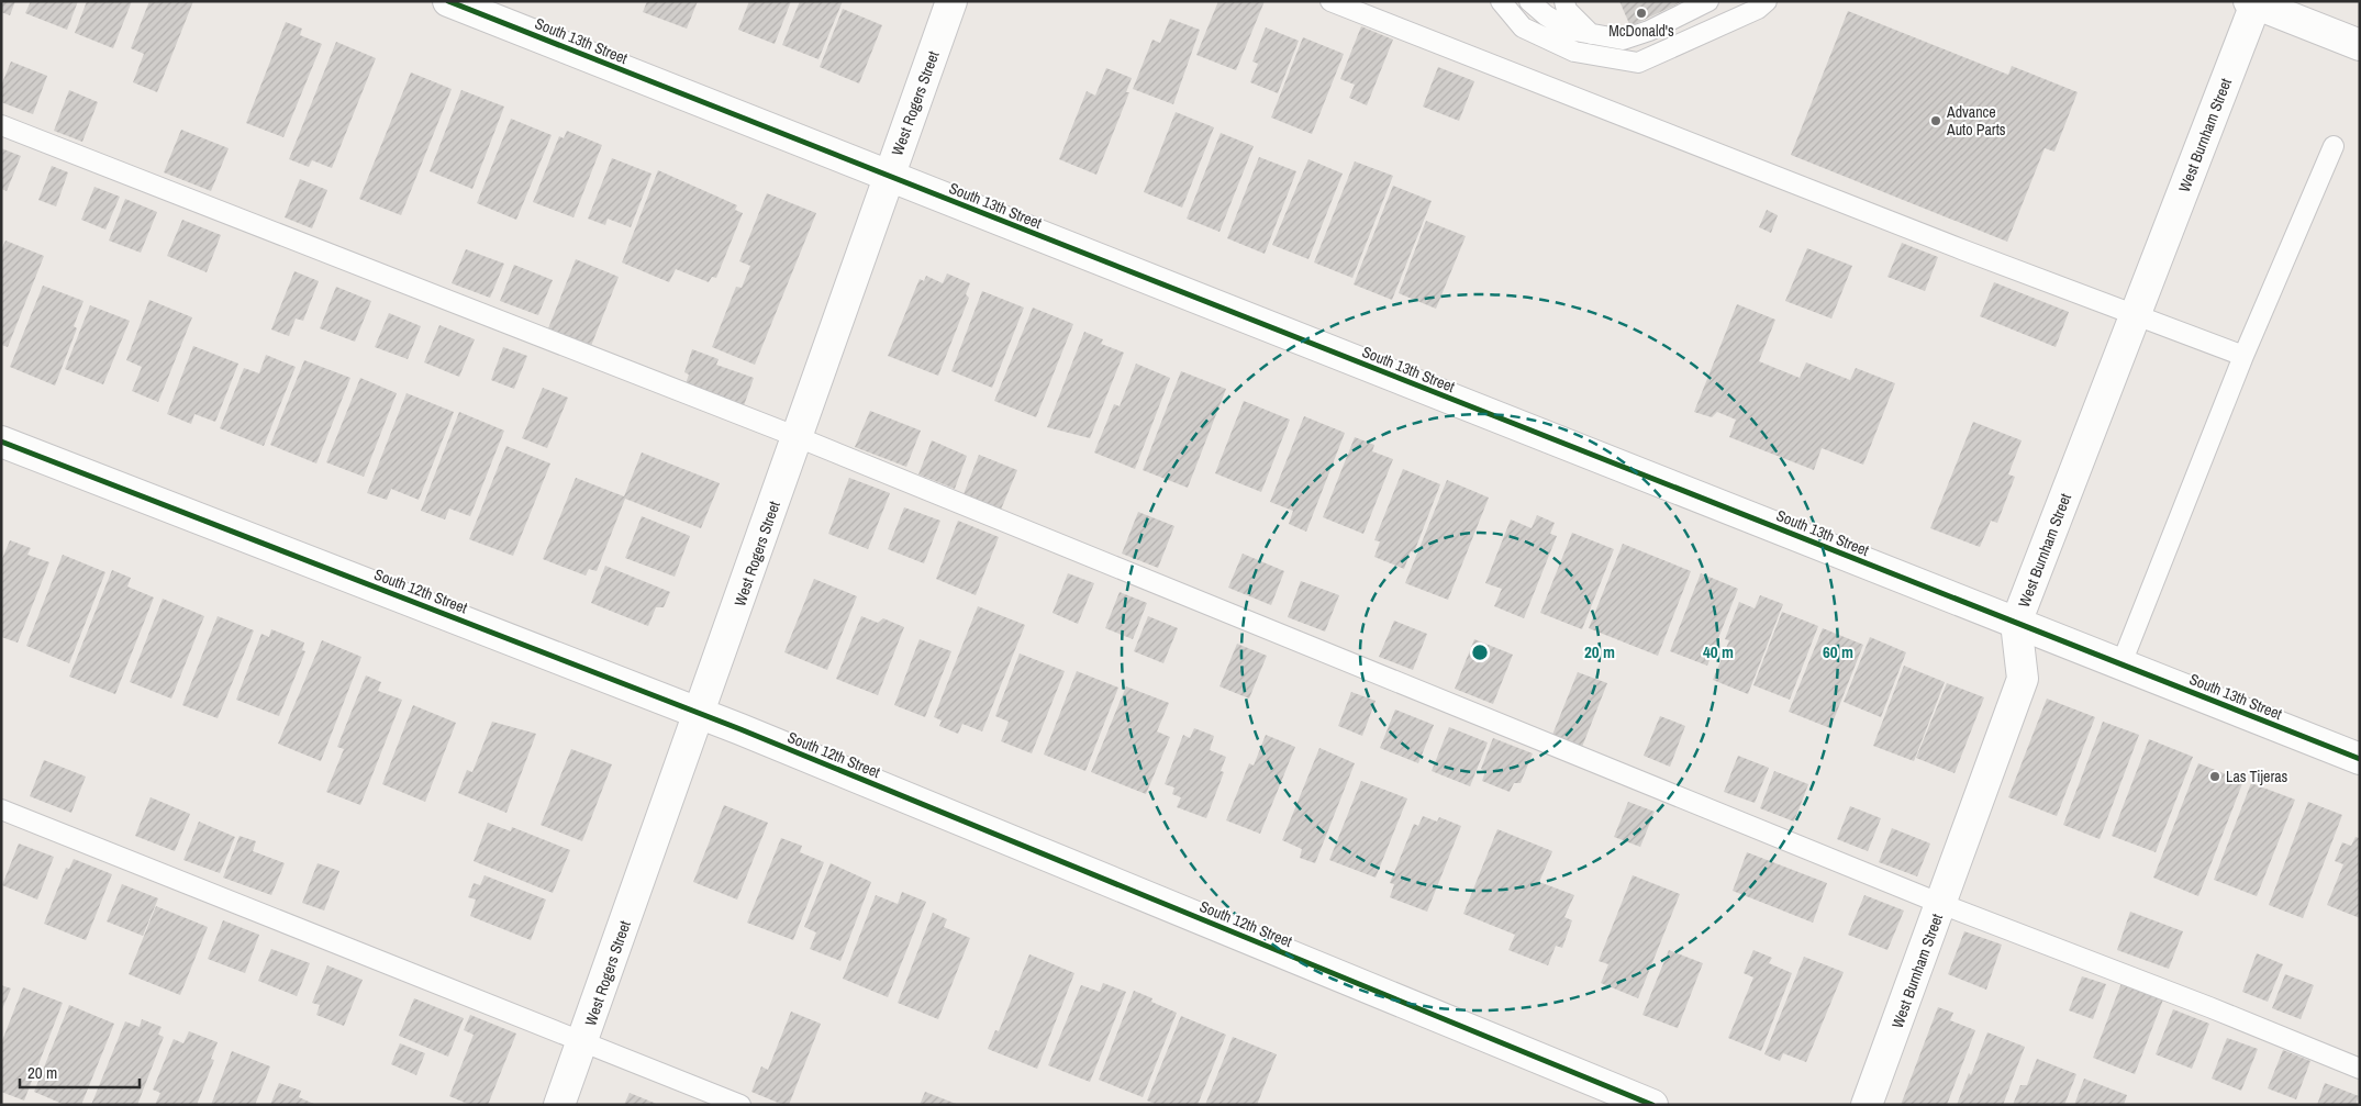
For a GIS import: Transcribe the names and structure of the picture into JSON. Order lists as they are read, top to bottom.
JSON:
{
  "streets": {
    "street": [
      "South 13th Street",
      "West Rogers Street",
      "West Burnham Street",
      "South 12th Street"
    ]
  },
  "crossings": [
    ["South 13th Street", "West Rogers Street"],
    ["South 13th Street", "West Burnham Street"],
    ["West Rogers Street", "South 12th Street"]
  ],
  "places": ["McDonald's", "Advance Auto Parts", "Las Tijeras"],
  "scale_bar": "20 m",
  "rings": ["20 m", "40 m", "60 m"]
}
